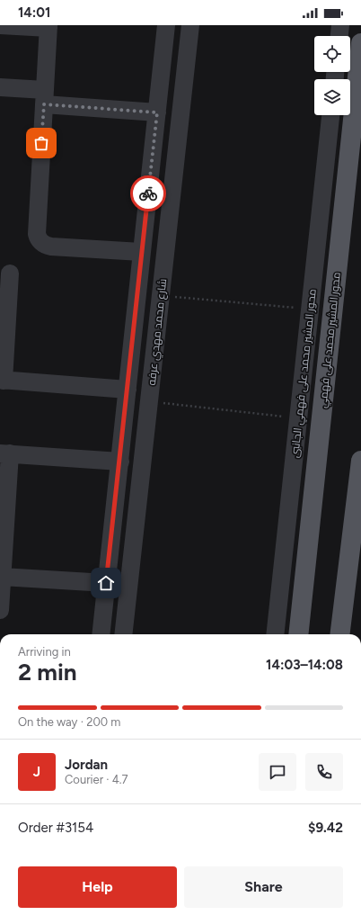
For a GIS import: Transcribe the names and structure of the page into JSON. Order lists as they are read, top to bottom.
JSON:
{
  "streets": {
    "main road": ["محور المشير محمد على فهمي"],
    "street": ["شارع محمد مهدي عرفه", "محور المشير محمد على فهمي الجانبى"]
  },
  "page": {
    "status": "14:01",
    "heading": ["2 min", "Arriving in", "14:03–14:08"],
    "panel": [
      "Jordan",
      "Courier · 4.7",
      "Order #3154",
      "$9.42"
    ],
    "bar": "On the way · 200 m",
    "round": "J",
    "buttons": ["Help", "Share"]
  }
}
